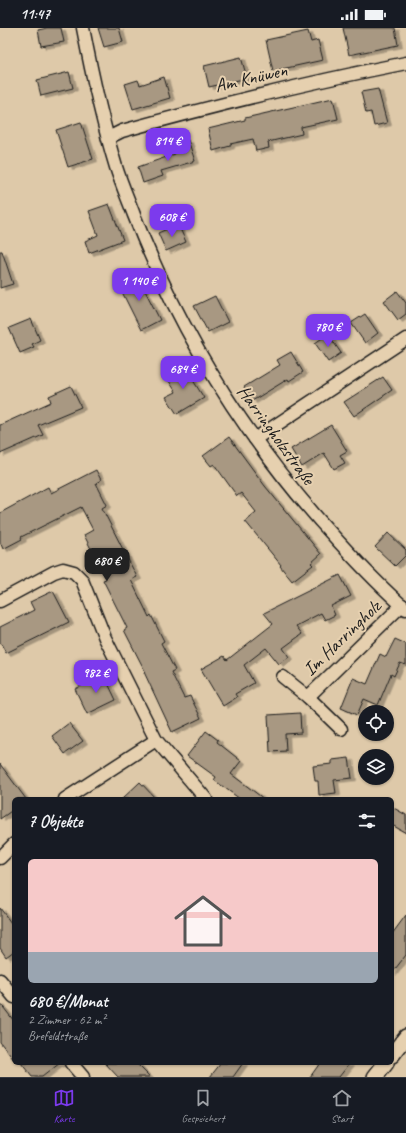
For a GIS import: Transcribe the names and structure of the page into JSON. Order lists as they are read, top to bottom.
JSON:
{
  "streets": {
    "street": ["Am Knüwen", "Harringholzstraße", "Im Harringholz"]
  },
  "crossings": [
    ["Am Knüwen", "Harringholzstraße"],
    ["Harringholzstraße", "Im Harringholz"]
  ],
  "page": {
    "status": "11:47",
    "price": [
      "814 €",
      "608 €",
      "1 140 €",
      "780 €",
      "684 €",
      "680 €",
      "982 €"
    ],
    "heading": "7 Objekte",
    "list": [
      {
        "name": "680 €/Monat",
        "note": "2 Zimmer · 62 m² · Brefeldstraße"
      }
    ],
    "tabs": ["Karte", "Gespeichert", "Start"]
  }
}
